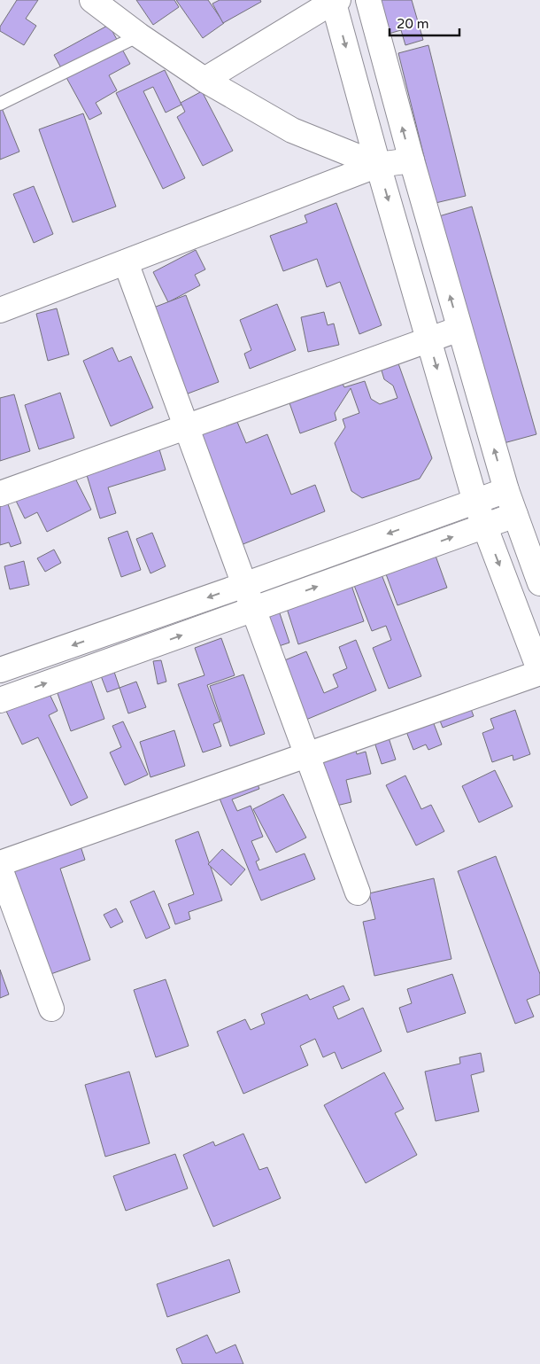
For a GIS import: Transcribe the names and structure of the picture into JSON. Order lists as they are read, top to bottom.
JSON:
{
  "scale_bar": "20 m"
}
